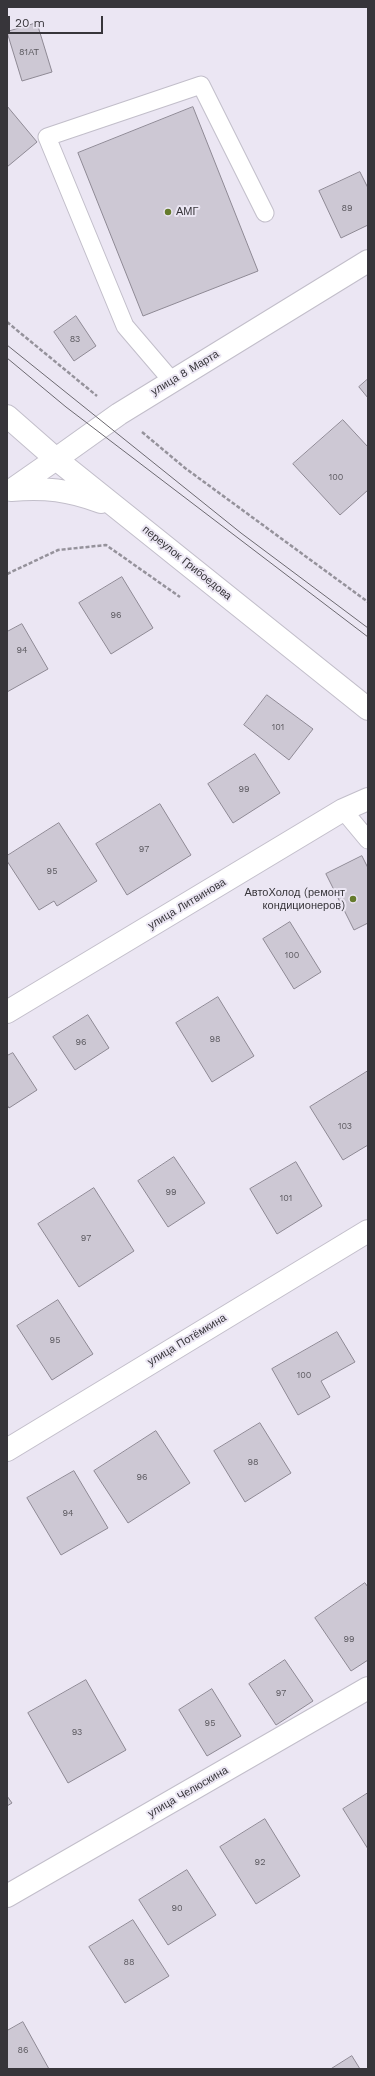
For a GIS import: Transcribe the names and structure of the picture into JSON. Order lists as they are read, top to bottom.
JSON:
{
  "streets": {
    "street": [
      "улица 8 Марта",
      "переулок Грибоедова",
      "улица Литвинова",
      "улица Потёмкина",
      "улица Челюскина"
    ]
  },
  "crossings": [
    ["улица 8 Марта", "переулок Грибоедова"]
  ],
  "places": ["АМГ", "АвтоХолод (ремонт кондиционеров)"],
  "house_numbers": [
    "81АТ",
    "89",
    "83",
    "100",
    "96",
    "94",
    "101",
    "99",
    "97",
    "95",
    "100",
    "98",
    "96",
    "103",
    "99",
    "101",
    "97",
    "95",
    "100",
    "98",
    "96",
    "94",
    "99",
    "97",
    "95",
    "93",
    "92",
    "90",
    "88",
    "86"
  ],
  "scale_bar": "20 m"
}
